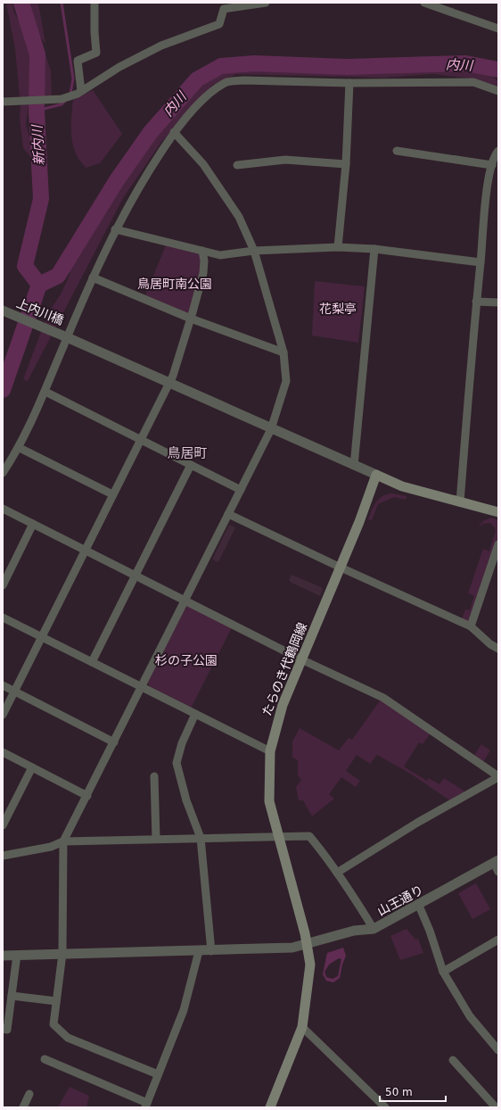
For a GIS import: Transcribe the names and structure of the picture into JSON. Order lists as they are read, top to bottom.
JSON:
{
  "streets": {
    "main road": ["たらのき代鶴岡線"],
    "street": ["上内川橋", "山王通り"]
  },
  "crossings": [
    ["上内川橋", "たらのき代鶴岡線"],
    ["たらのき代鶴岡線", "山王通り"]
  ],
  "districts": ["鳥居町"],
  "water": ["内川", "新内川"],
  "parks": ["鳥居町南公園", "花梨亭", "杉の子公園"],
  "scale_bar": "50 m"
}
